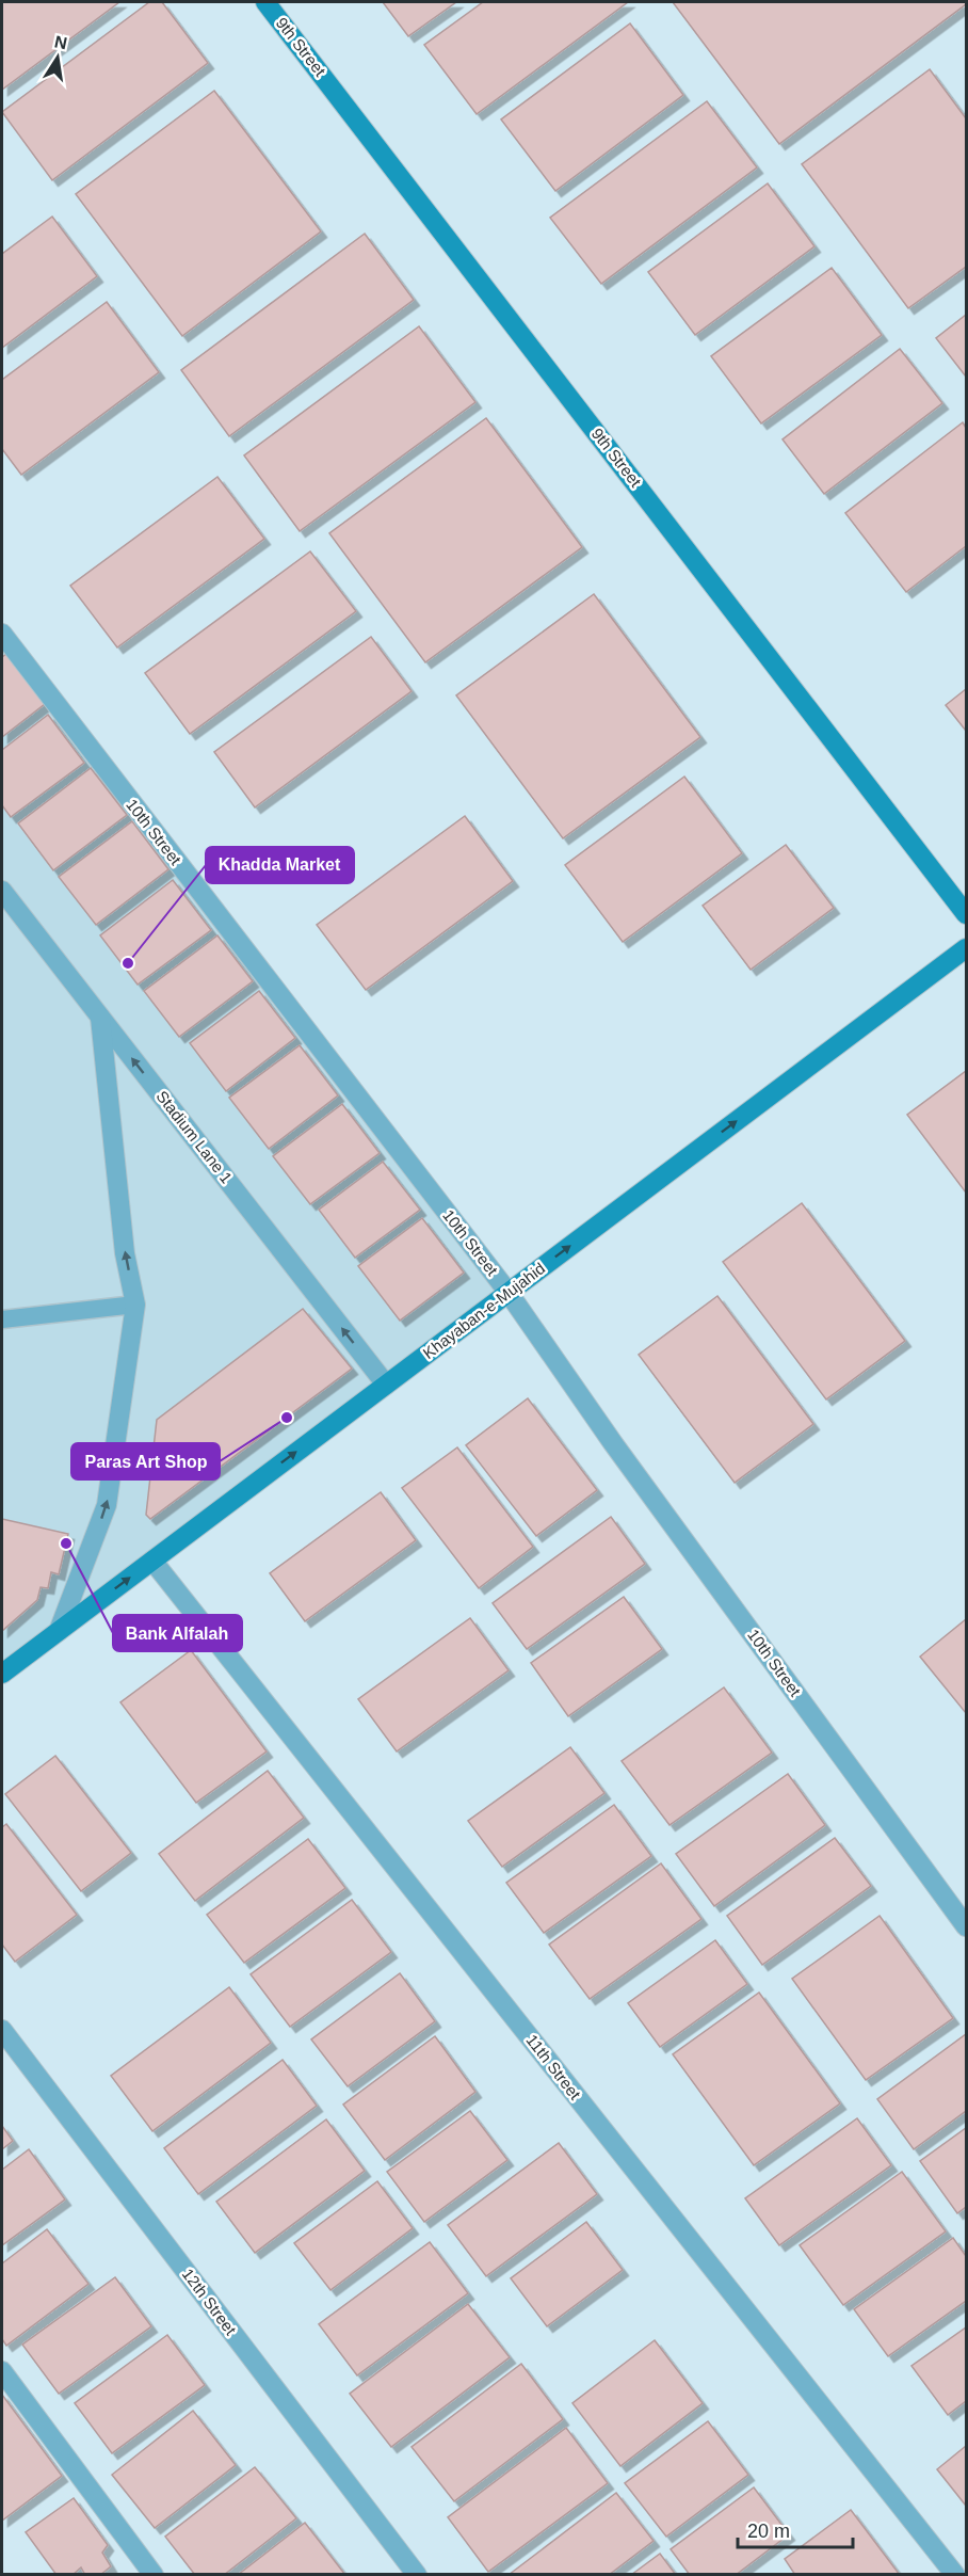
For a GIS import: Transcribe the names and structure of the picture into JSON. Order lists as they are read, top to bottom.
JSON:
{
  "streets": {
    "main road": ["9th Street", "Khayaban-e-Mujahid"],
    "street": [
      "10th Street",
      "Stadium Lane 1",
      "11th Street",
      "12th Street"
    ]
  },
  "crossings": [
    ["10th Street", "Khayaban-e-Mujahid"],
    ["Stadium Lane 1", "Khayaban-e-Mujahid"],
    ["Khayaban-e-Mujahid", "11th Street"]
  ],
  "one_way": ["Stadium Lane 1", "Khayaban-e-Mujahid"],
  "places": ["Khadda Market", "Paras Art Shop", "Bank Alfalah"],
  "scale_bar": "20 m",
  "north": "top"
}
